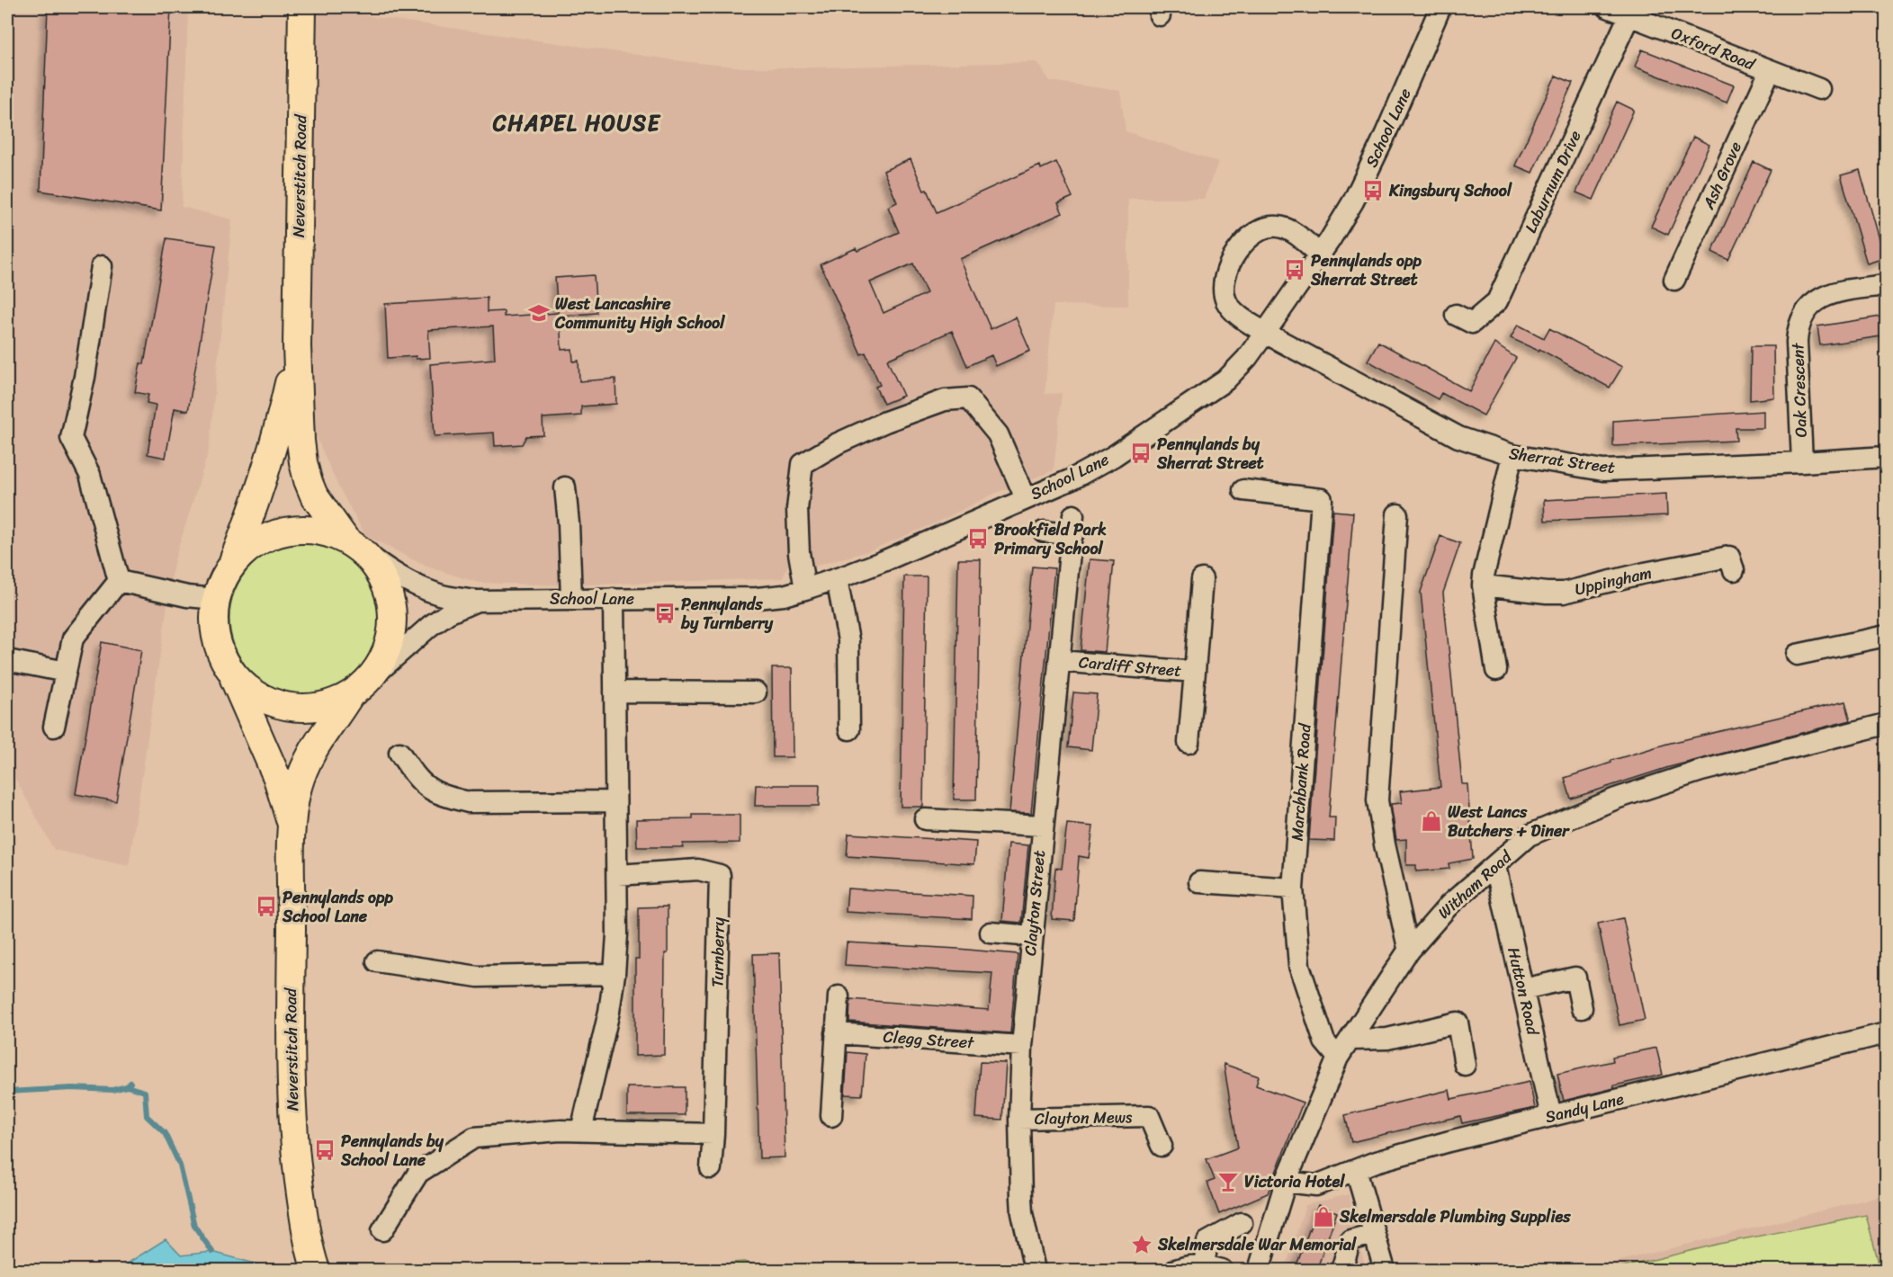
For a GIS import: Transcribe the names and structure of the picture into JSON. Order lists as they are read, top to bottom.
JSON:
{
  "streets": {
    "main road": ["Neverstitch Road"],
    "street": [
      "Oxford Road",
      "School Lane",
      "Ash Grove",
      "Laburnum Drive",
      "Oak Crescent",
      "Sherrat Street",
      "Uppingham",
      "Cardiff Street",
      "Marchbank Road",
      "Witham Road",
      "Clayton Street",
      "Turnberry",
      "Hutton Road",
      "Clegg Street",
      "Sandy Lane",
      "Clayton Mews"
    ]
  },
  "crossings": [
    ["Oxford Road", "Ash Grove"],
    ["Oxford Road", "Laburnum Drive"],
    ["School Lane", "Neverstitch Road"],
    ["School Lane", "Sherrat Street"],
    ["Oak Crescent", "Sherrat Street"],
    ["Cardiff Street", "Clayton Street"],
    ["Marchbank Road", "Witham Road"],
    ["Witham Road", "Hutton Road"],
    ["Witham Road", "Sandy Lane"],
    ["Clayton Street", "Clegg Street"],
    ["Clayton Street", "Clayton Mews"],
    ["Hutton Road", "Sandy Lane"]
  ],
  "districts": ["CHAPEL HOUSE"],
  "places": {
    "bus stop": [
      "Kingsbury School",
      "Pennylands opp Sherrat Street",
      "Pennylands by Sherrat Street",
      "Brookfield Park Primary School",
      "Pennylands by Turnberry",
      "Pennylands opp School Lane",
      "Pennylands by School Lane"
    ],
    "school or university": ["West Lancashire Community High School"],
    "shop": ["West Lancs Butchers + Diner", "Skelmersdale Plumbing Supplies"],
    "bar": ["Victoria Hotel"],
    "place": ["Skelmersdale War Memorial"]
  }
}
